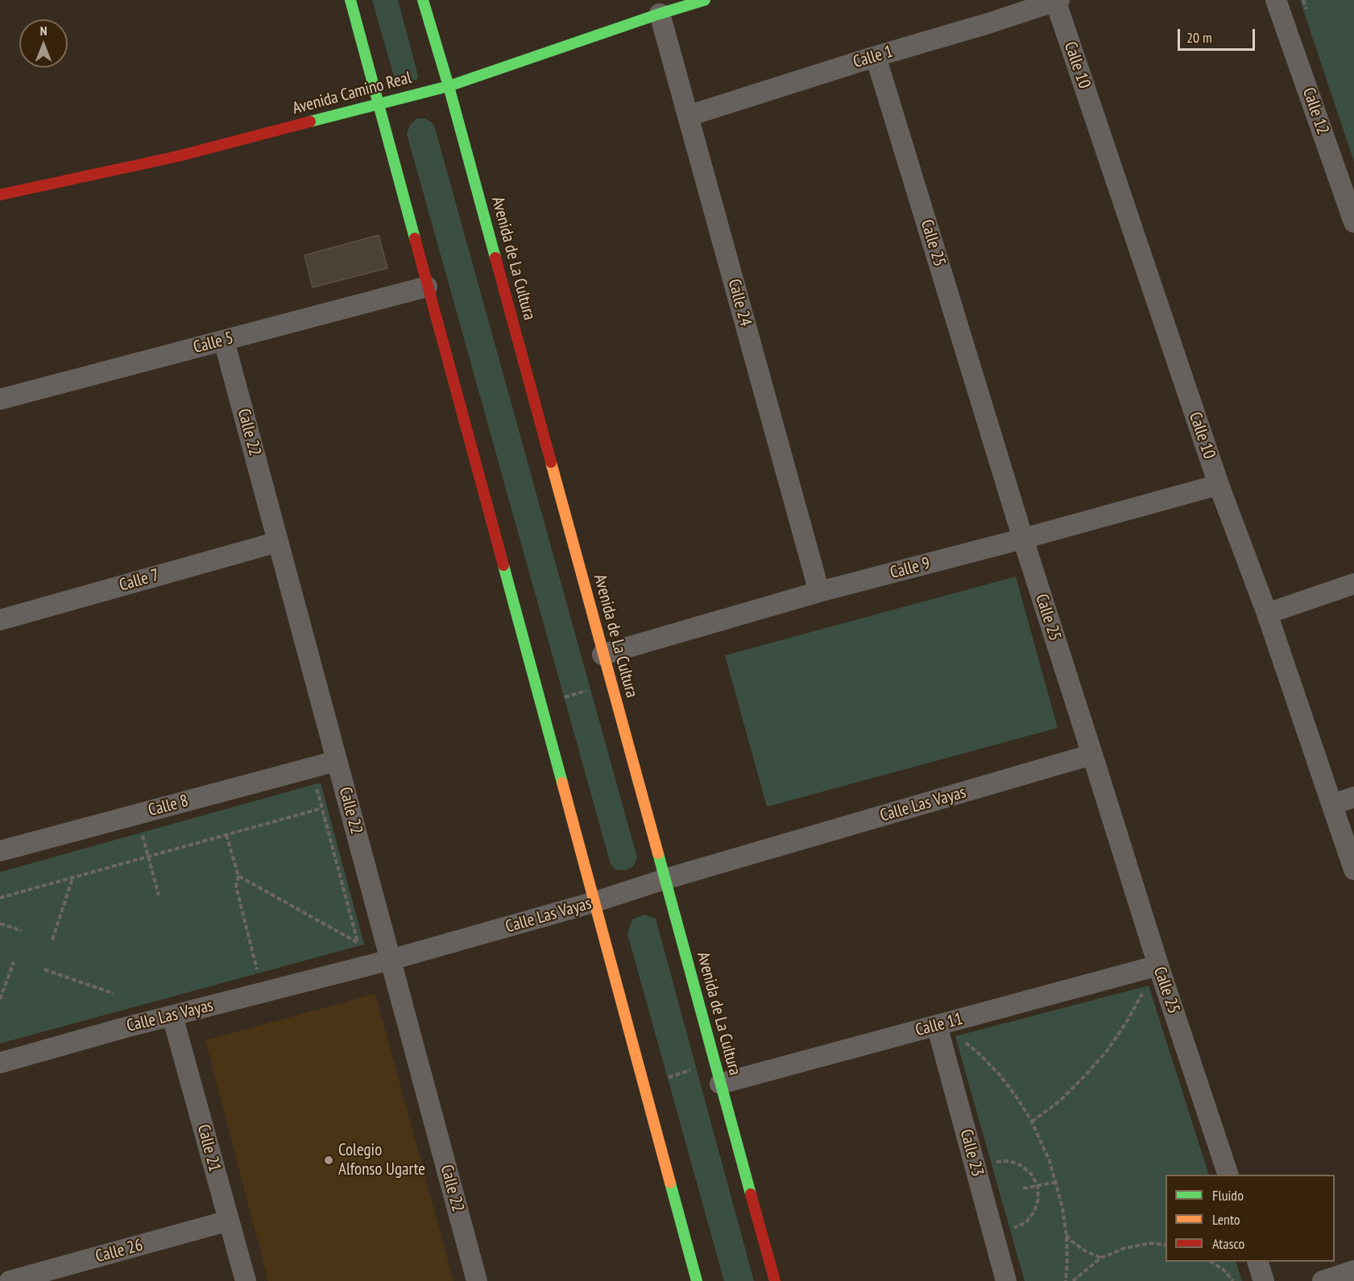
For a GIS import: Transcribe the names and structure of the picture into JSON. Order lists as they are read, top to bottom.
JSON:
{
  "streets": {
    "street": [
      "Calle 1",
      "Calle 10",
      "Avenida Camino Real",
      "Calle 12",
      "Calle 25",
      "Avenida de La Cultura",
      "Calle 24",
      "Calle 5",
      "Calle 22",
      "Calle 9",
      "Calle 7",
      "Calle Las Vayas",
      "Calle 8",
      "Calle 11",
      "Calle 21",
      "Calle 23",
      "Calle 26"
    ]
  },
  "crossings": [
    ["Calle 1", "Calle 10"],
    ["Calle 1", "Calle 25"],
    ["Calle 1", "Calle 24"],
    ["Calle 10", "Calle 9"],
    ["Avenida Camino Real", "Avenida de La Cultura"],
    ["Avenida Camino Real", "Calle 24"],
    ["Calle 25", "Calle 9"],
    ["Calle 25", "Calle Las Vayas"],
    ["Calle 25", "Calle 11"],
    ["Avenida de La Cultura", "Calle 9"],
    ["Avenida de La Cultura", "Calle Las Vayas"],
    ["Avenida de La Cultura", "Calle 11"],
    ["Calle 24", "Calle 9"],
    ["Calle 5", "Calle 22"],
    ["Calle 22", "Calle 7"],
    ["Calle 22", "Calle Las Vayas"],
    ["Calle 22", "Calle 8"],
    ["Calle Las Vayas", "Calle 21"],
    ["Calle 11", "Calle 23"],
    ["Calle 21", "Calle 26"]
  ],
  "places": ["Colegio Alfonso Ugarte"],
  "legend": ["Fluido", "Lento", "Atasco"],
  "scale_bar": "20 m",
  "north": "top"
}
